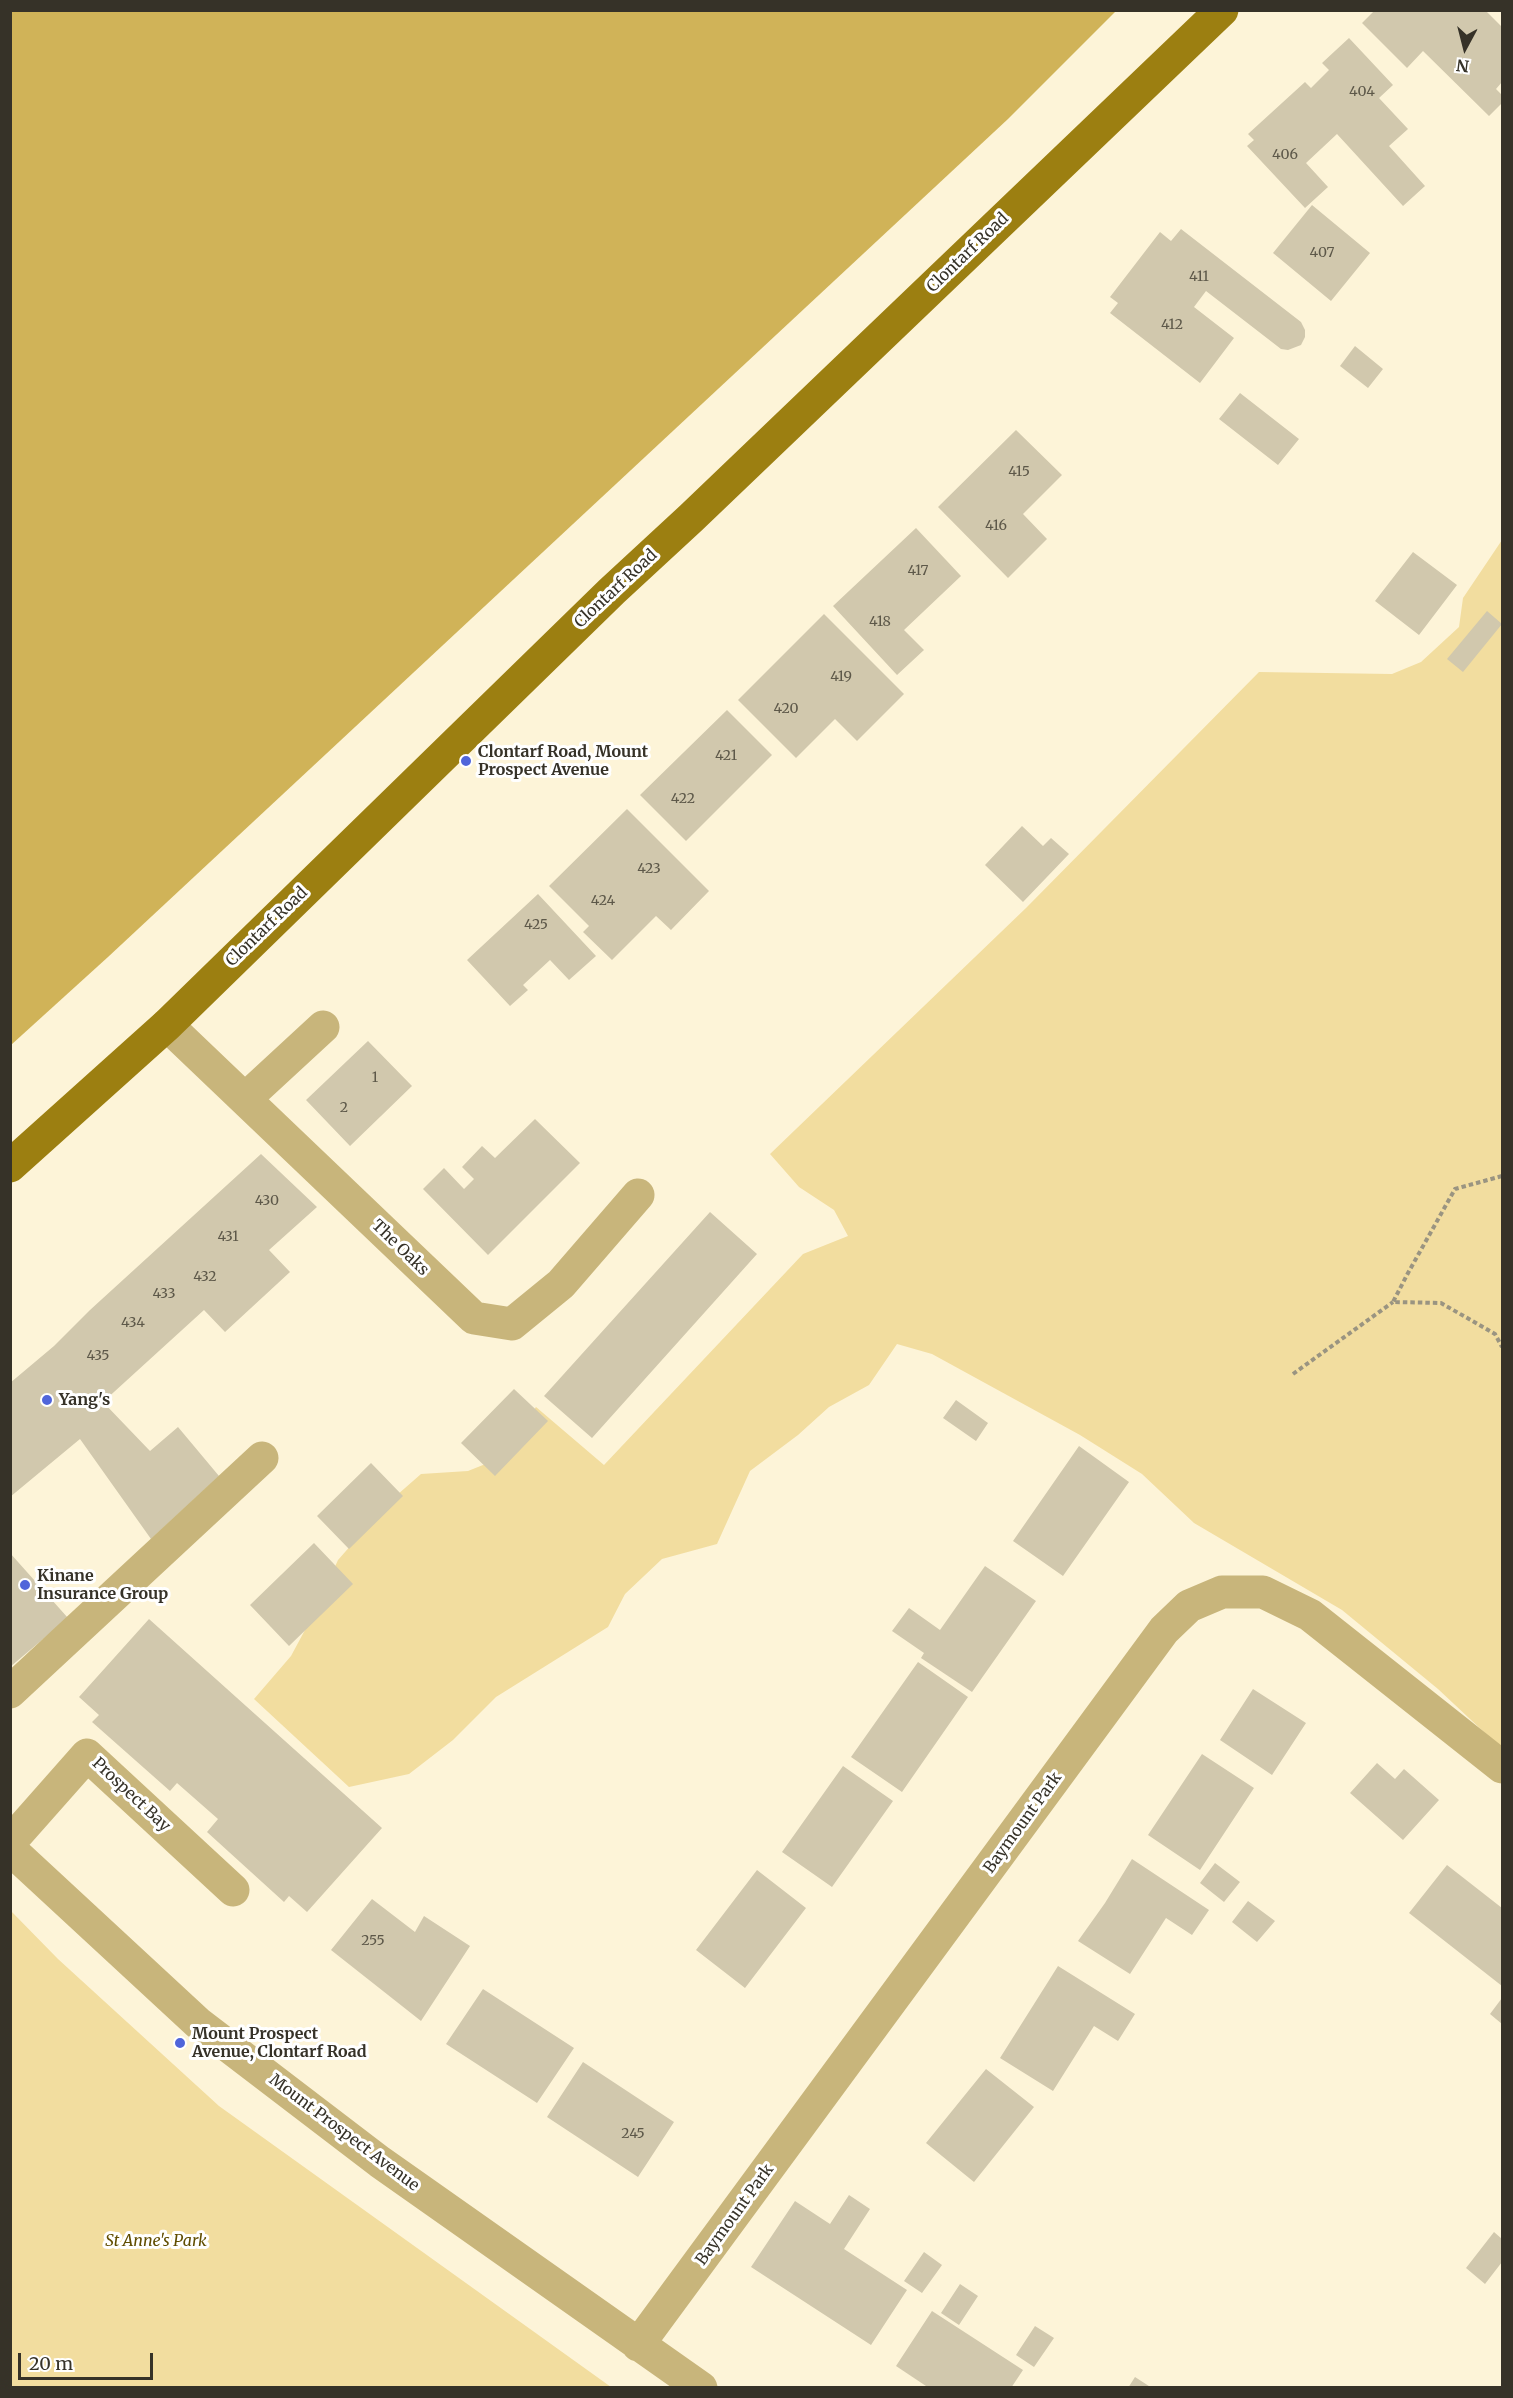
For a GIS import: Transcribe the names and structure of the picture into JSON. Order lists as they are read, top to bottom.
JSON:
{
  "streets": {
    "main road": ["Clontarf Road"],
    "street": [
      "The Oaks",
      "Prospect Bay",
      "Baymount Park",
      "Mount Prospect Avenue"
    ]
  },
  "crossings": [
    ["Clontarf Road", "The Oaks"],
    ["Baymount Park", "Mount Prospect Avenue"]
  ],
  "parks": ["St Anne's Park"],
  "places": [
    "Clontarf Road, Mount Prospect Avenue",
    "Yang's",
    "Kinane Insurance Group",
    "Mount Prospect Avenue, Clontarf Road"
  ],
  "house_numbers": [
    "404",
    "406",
    "407",
    "411",
    "412",
    "415",
    "416",
    "417",
    "418",
    "419",
    "420",
    "421",
    "422",
    "423",
    "424",
    "425",
    "1",
    "2",
    "430",
    "431",
    "432",
    "433",
    "434",
    "435",
    "255",
    "245"
  ],
  "scale_bar": "20 m",
  "north": "bottom"
}
